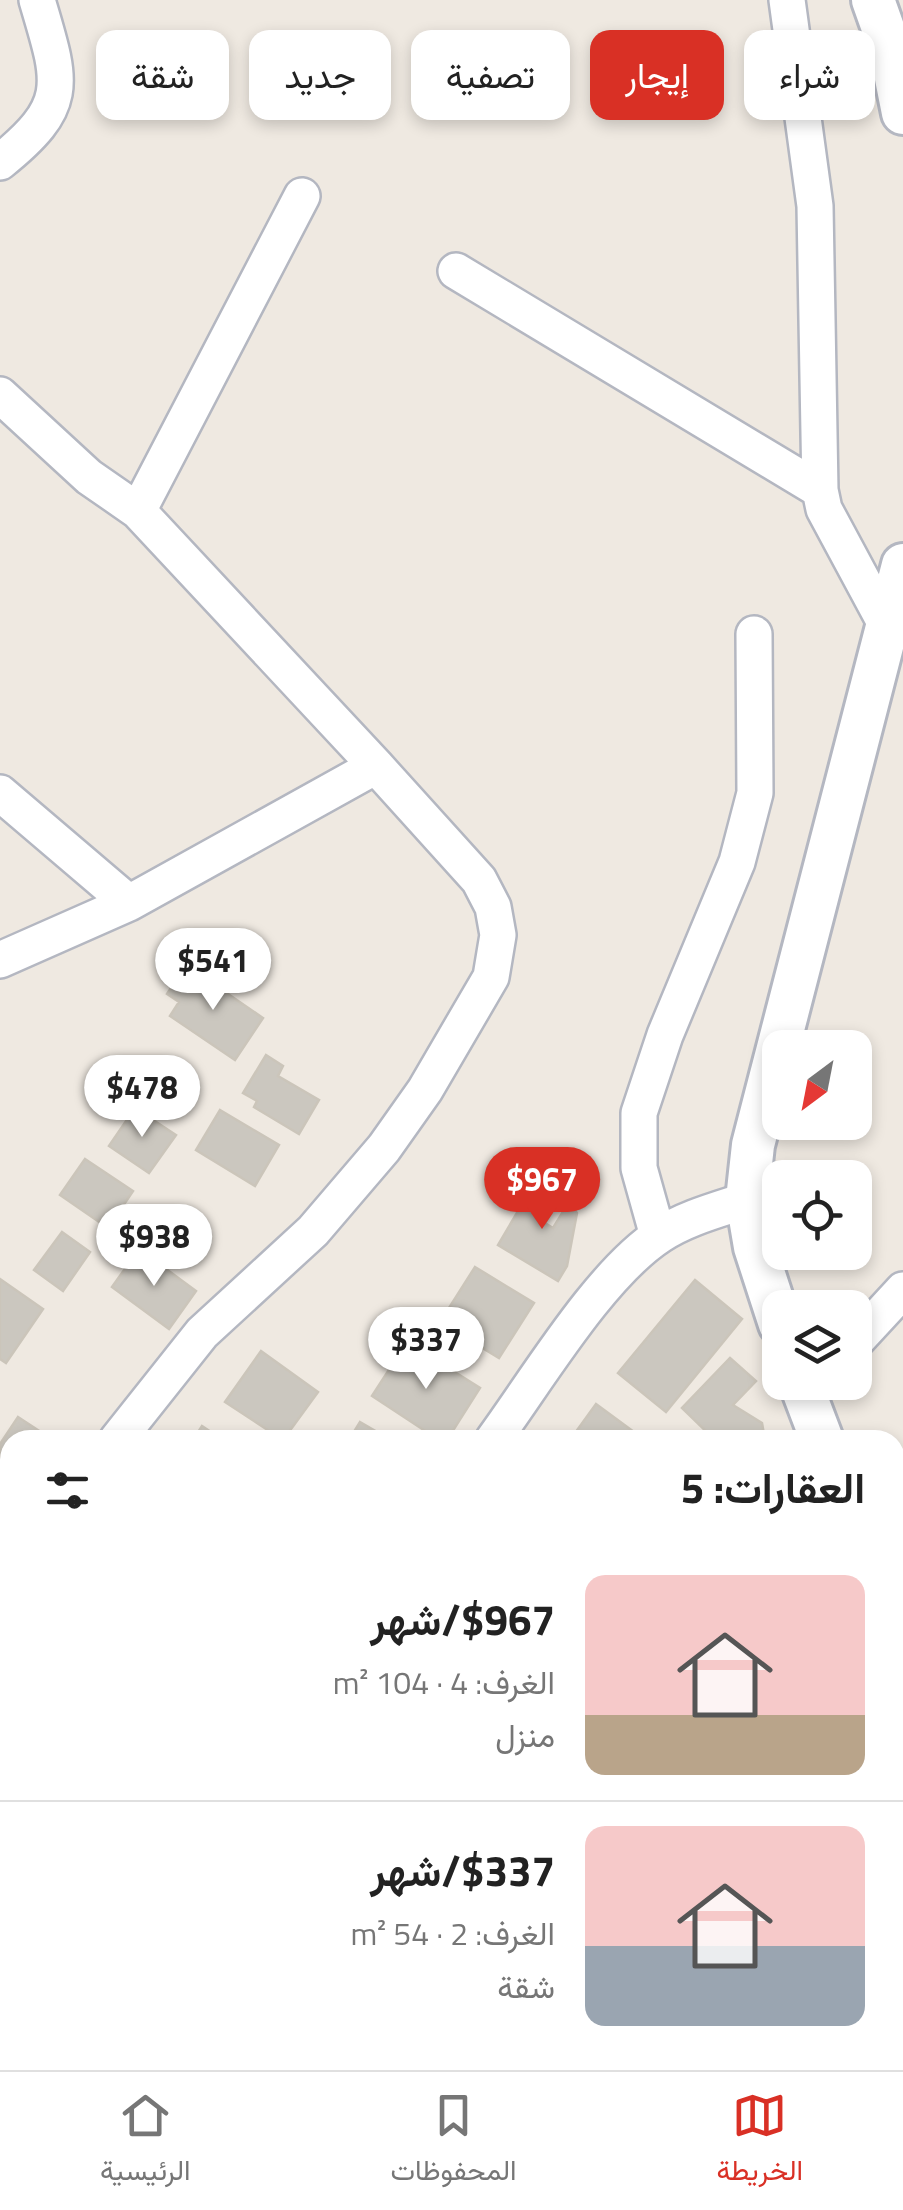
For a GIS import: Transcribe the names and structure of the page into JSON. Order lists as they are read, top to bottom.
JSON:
{
  "north": "bottom left",
  "page": {
    "chip": [
      "شراء",
      "إيجار",
      "تصفية",
      "جديد",
      "شقة"
    ],
    "price": [
      "$541",
      "$478",
      "$967",
      "$938",
      "$337"
    ],
    "heading": "العقارات: 5",
    "list": [
      {
        "name": "$967/شهر",
        "note": "الغرف: 4 · 104 m² · منزل"
      },
      {
        "name": "$337/شهر",
        "note": "الغرف: 2 · 54 m² · شقة"
      }
    ],
    "tabs": ["الخريطة", "المحفوظات", "الرئيسية"]
  }
}
